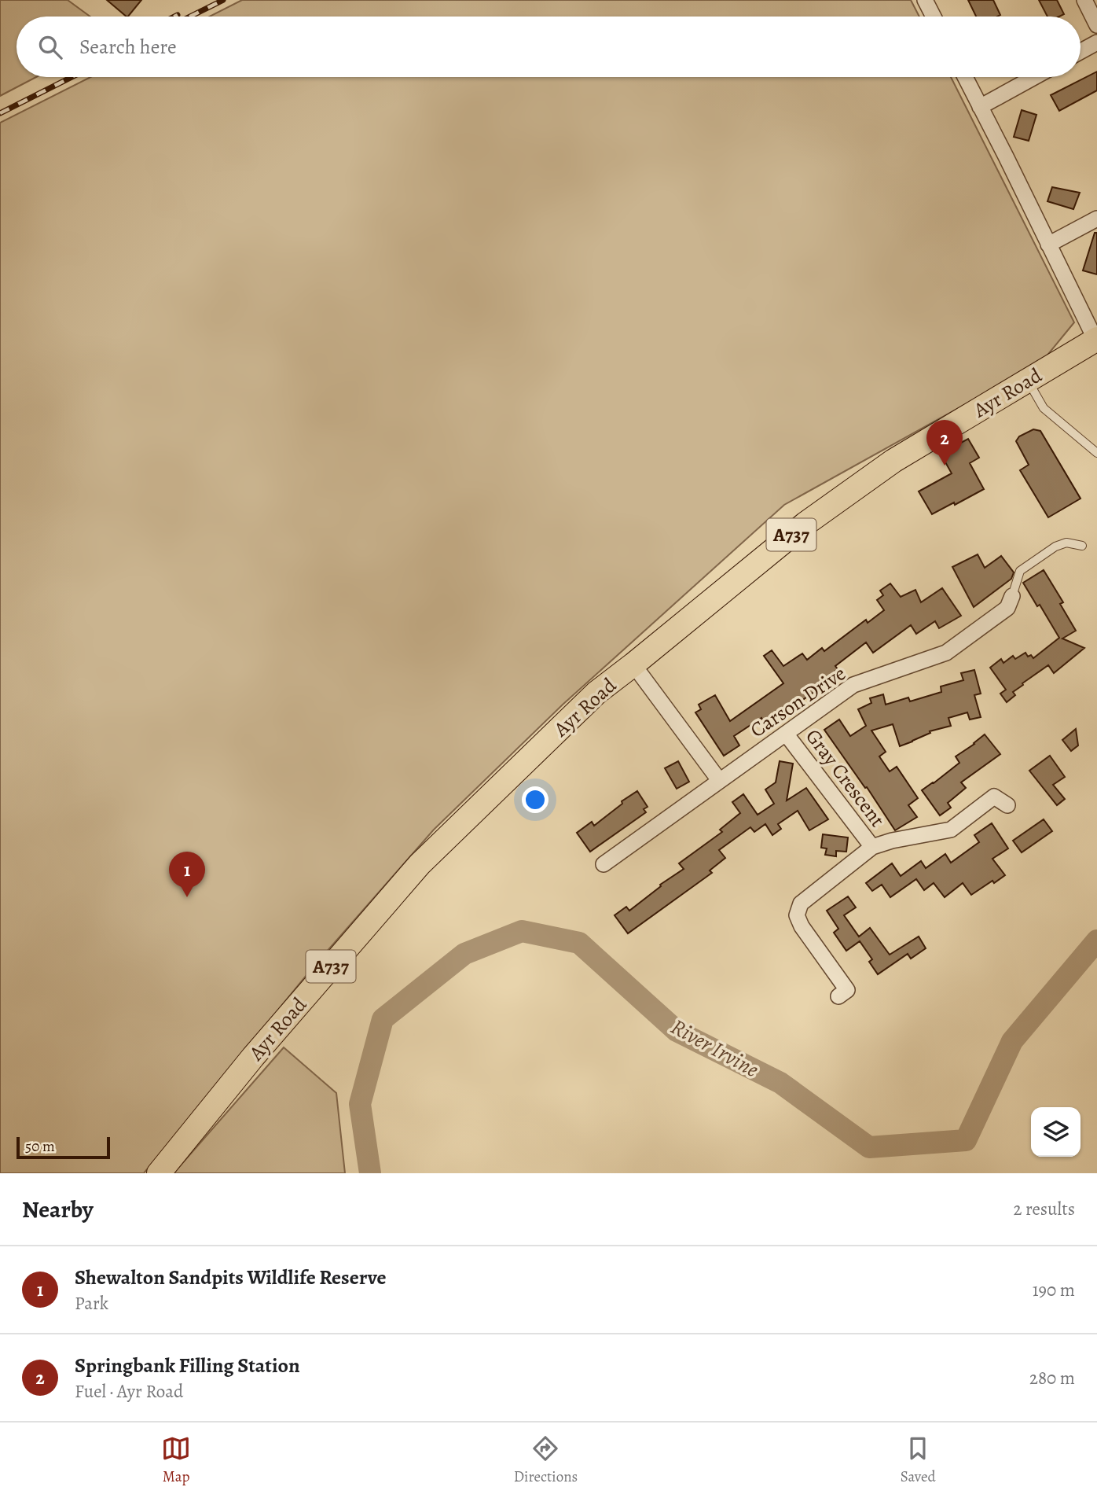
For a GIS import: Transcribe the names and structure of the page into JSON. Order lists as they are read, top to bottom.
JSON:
{
  "streets": {
    "main road": ["Ayr Road", "A737"],
    "street": ["Carson Drive", "Gray Crescent"]
  },
  "crossings": [
    ["Carson Drive", "Gray Crescent"]
  ],
  "water": ["River Irvine"],
  "scale_bar": "50 m",
  "page": {
    "search": "Search here",
    "pins": ["2", "1"],
    "scale": "50 m",
    "heading": ["Nearby", "2 results"],
    "list": [
      {
        "mark": "1",
        "name": "Shewalton Sandpits Wildlife Reserve",
        "note": "Park",
        "value": "190 m"
      },
      {
        "mark": "2",
        "name": "Springbank Filling Station",
        "note": "Fuel · Ayr Road",
        "value": "280 m"
      }
    ],
    "nav": ["Map", "Directions", "Saved"]
  }
}
